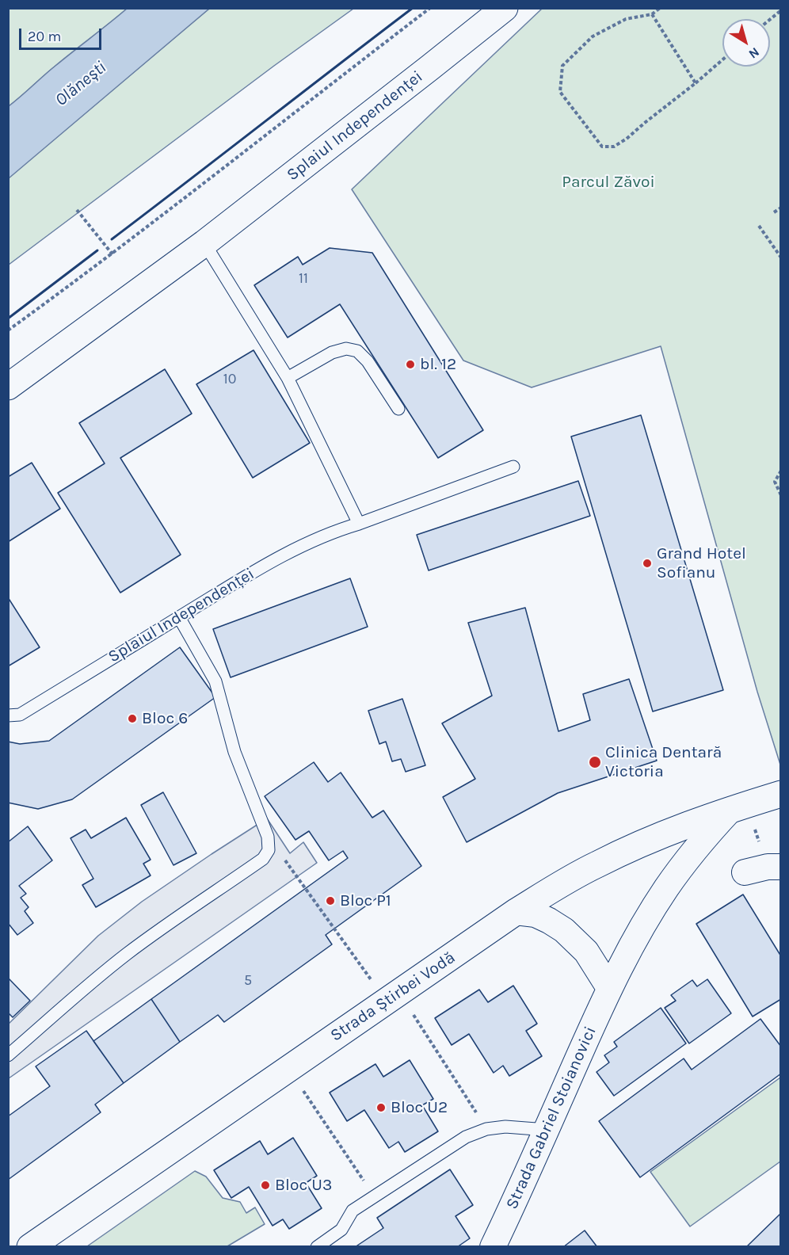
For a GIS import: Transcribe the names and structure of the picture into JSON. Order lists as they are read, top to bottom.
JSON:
{
  "streets": {
    "main road": ["Splaiul Independenței", "Strada Știrbei Vodă"],
    "street": ["Strada Gabriel Stoianovici"]
  },
  "crossings": [
    ["Strada Știrbei Vodă", "Strada Gabriel Stoianovici"]
  ],
  "water": ["Olănești"],
  "parks": ["Parcul Zăvoi"],
  "places": [
    "bl. 12",
    "Grand Hotel Sofianu",
    "Bloc 6",
    "Clinica Dentară Victoria",
    "Bloc P1",
    "Bloc U2",
    "Bloc U3"
  ],
  "house_numbers": ["11", "10", "5"],
  "scale_bar": "20 m",
  "north": "bottom right"
}
